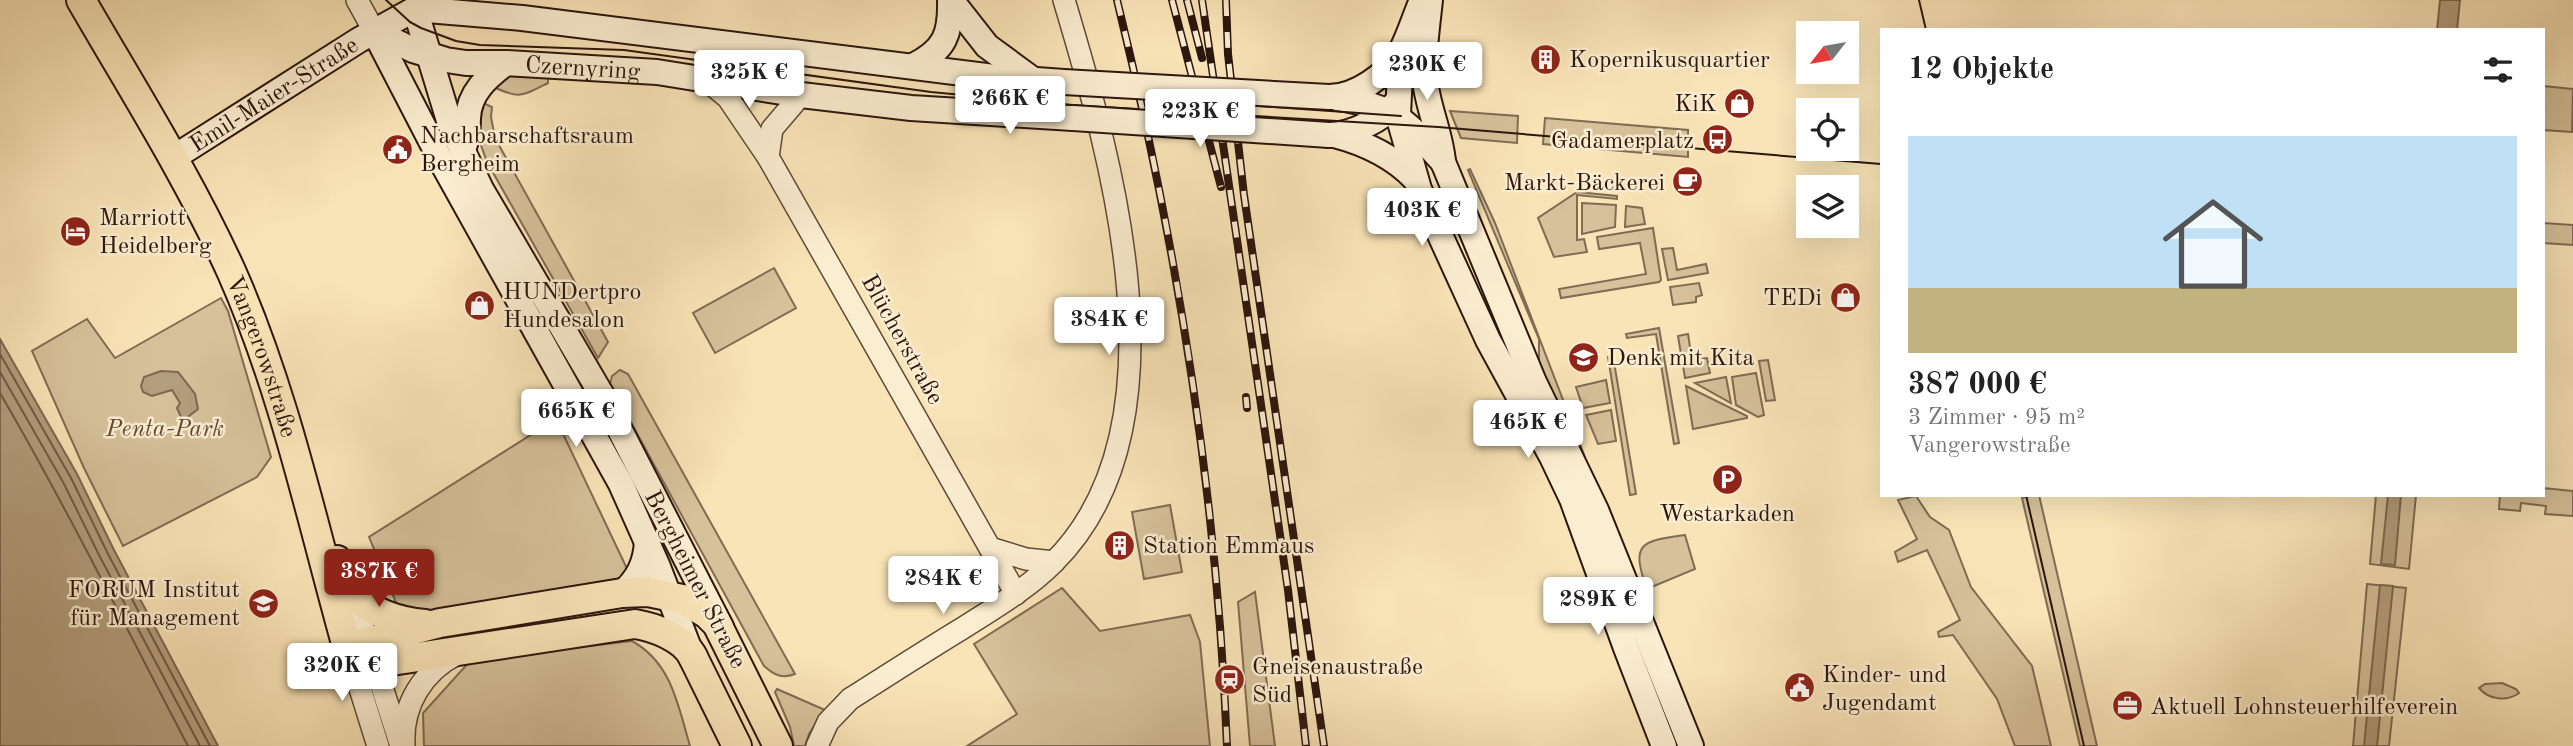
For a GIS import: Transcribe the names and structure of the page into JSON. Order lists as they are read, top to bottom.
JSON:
{
  "streets": {
    "main road": [
      "Czernyring",
      "Emil-Maier-Straße",
      "Vangerowstraße",
      "Bergheimer Straße"
    ],
    "street": ["Blücherstraße"]
  },
  "crossings": [
    ["Czernyring", "Blücherstraße"],
    ["Czernyring", "Bergheimer Straße"],
    ["Emil-Maier-Straße", "Vangerowstraße"],
    ["Emil-Maier-Straße", "Bergheimer Straße"]
  ],
  "parks": ["Penta-Park"],
  "places": {
    "building": ["Kopernikusquartier", "Station Emmaus"],
    "shop": ["KiK", "TEDi", "HUNDertpro Hundesalon"],
    "bus stop": ["Gadamerplatz"],
    "public building": ["Nachbarschaftsraum Bergheim", "Kinder- und Jugendamt"],
    "cafe": ["Markt-Bäckerei"],
    "hotel": ["Marriott Heidelberg"],
    "school or university": ["Denk mit Kita", "FORUM Institut für Management"],
    "parking": ["Westarkaden"],
    "station": ["Gneisenaustraße Süd"],
    "office": ["Aktuell Lohnsteuerhilfeverein"]
  },
  "north": "bottom left",
  "page": {
    "heading": "12 Objekte",
    "price": [
      "230K €",
      "325K €",
      "266K €",
      "223K €",
      "403K €",
      "384K €",
      "665K €",
      "465K €",
      "387K €",
      "284K €",
      "289K €",
      "320K €"
    ],
    "list": [
      {
        "name": "387 000 €",
        "note": "3 Zimmer · 95 m² · Vangerowstraße"
      }
    ]
  }
}
